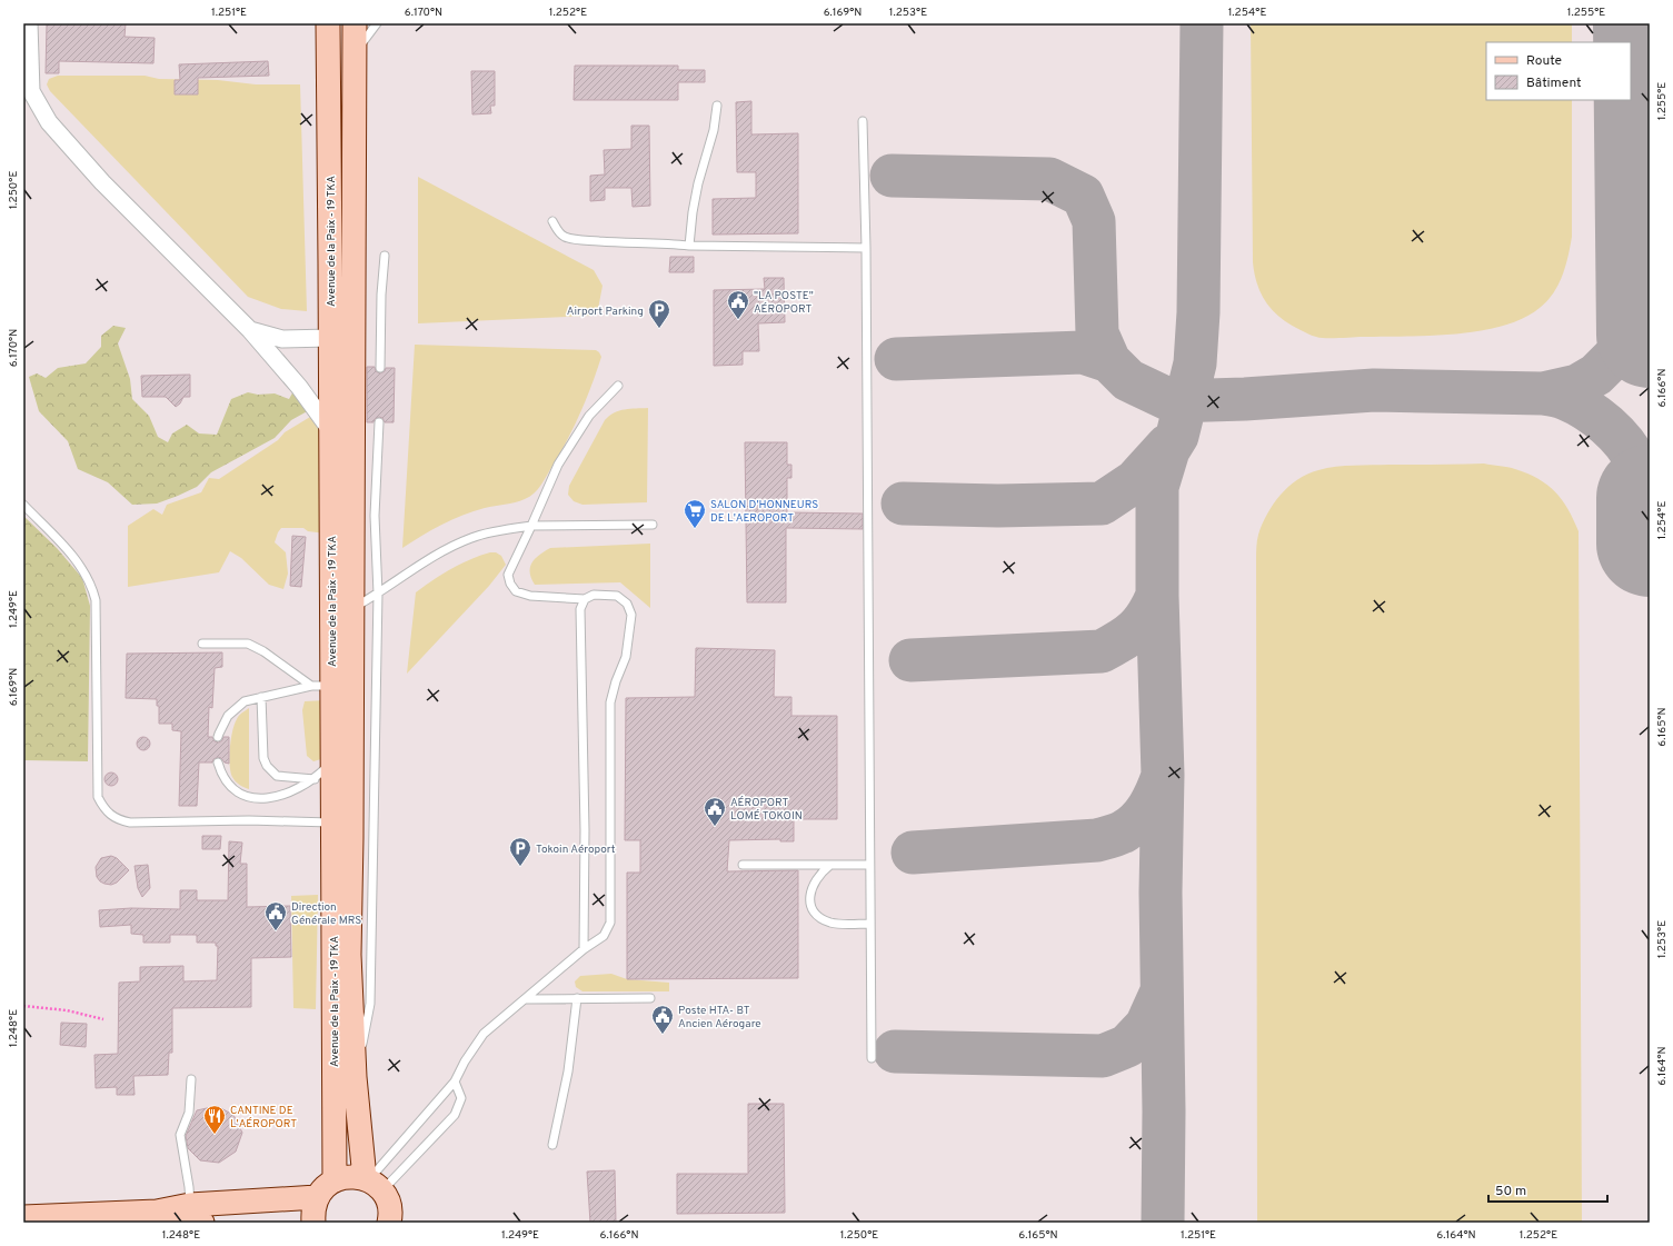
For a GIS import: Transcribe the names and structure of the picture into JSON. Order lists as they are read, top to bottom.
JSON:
{
  "streets": {
    "main road": ["Avenue de la Paix - 19 TKA"]
  },
  "places": {
    "public building": [
      "\"LA POSTE\" AÉROPORT",
      "AÉROPORT LOMÉ TOKOIN",
      "Direction Générale MRS",
      "Poste HTA- BT Ancien Aérogare"
    ],
    "parking": ["Airport Parking", "Tokoin Aéroport"],
    "supermarket": ["SALON D'HONNEURS DE L'AEROPORT"],
    "restaurant": ["CANTINE DE L'AÉROPORT"]
  },
  "legend": ["Route", "Bâtiment"],
  "scale_bar": "50 m",
  "coordinates": [
    "1.251°E",
    "6.170°N",
    "1.252°E",
    "6.169°N",
    "1.253°E",
    "1.254°E",
    "1.255°E",
    "1.250°E",
    "6.166°N",
    "1.249°E",
    "6.165°N",
    "1.248°E",
    "6.164°N"
  ]
}
